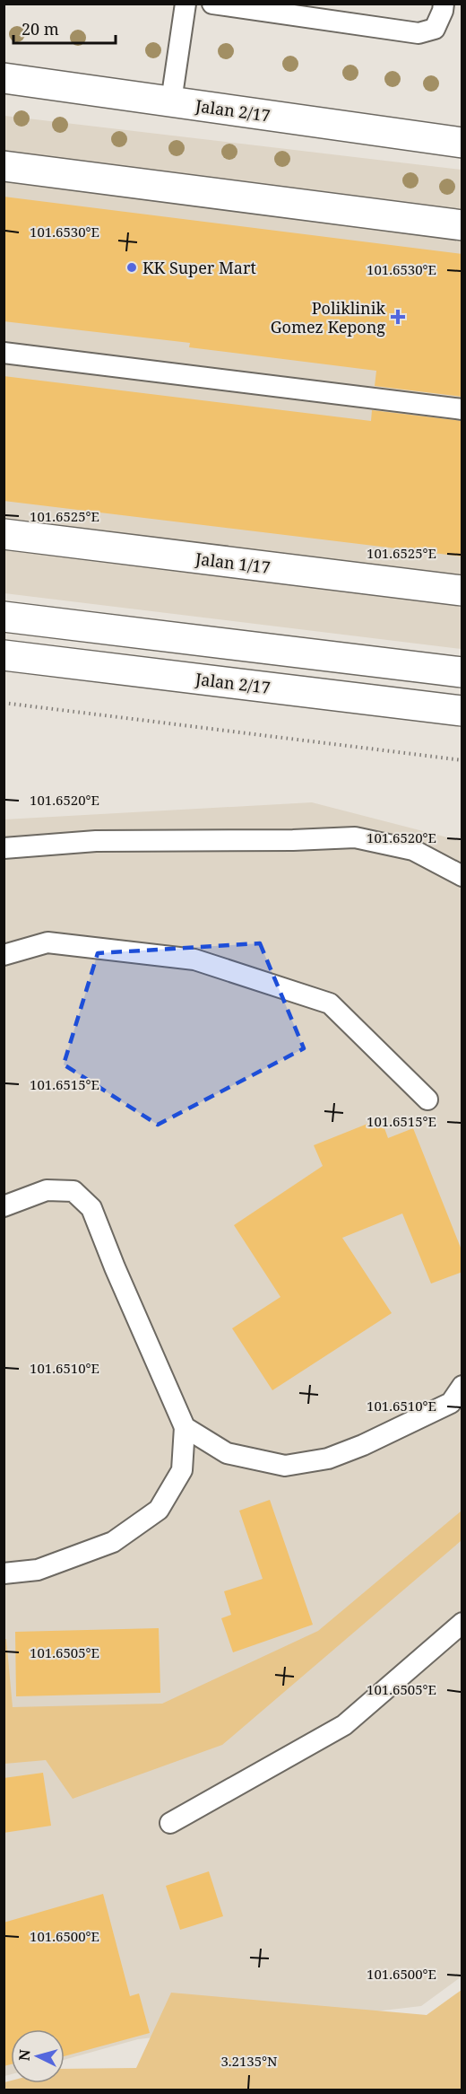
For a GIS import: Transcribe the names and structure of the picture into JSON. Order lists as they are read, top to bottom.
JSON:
{
  "streets": {
    "street": ["Jalan 2/17", "Jalan 1/17"]
  },
  "places": {
    "other": ["KK Super Mart"],
    "health": ["Poliklinik Gomez Kepong"]
  },
  "scale_bar": "20 m",
  "north": "left",
  "coordinates": [
    "101.6530°E",
    "101.6525°E",
    "101.6520°E",
    "101.6515°E",
    "101.6510°E",
    "101.6505°E",
    "101.6500°E",
    "3.2135°N"
  ]
}
